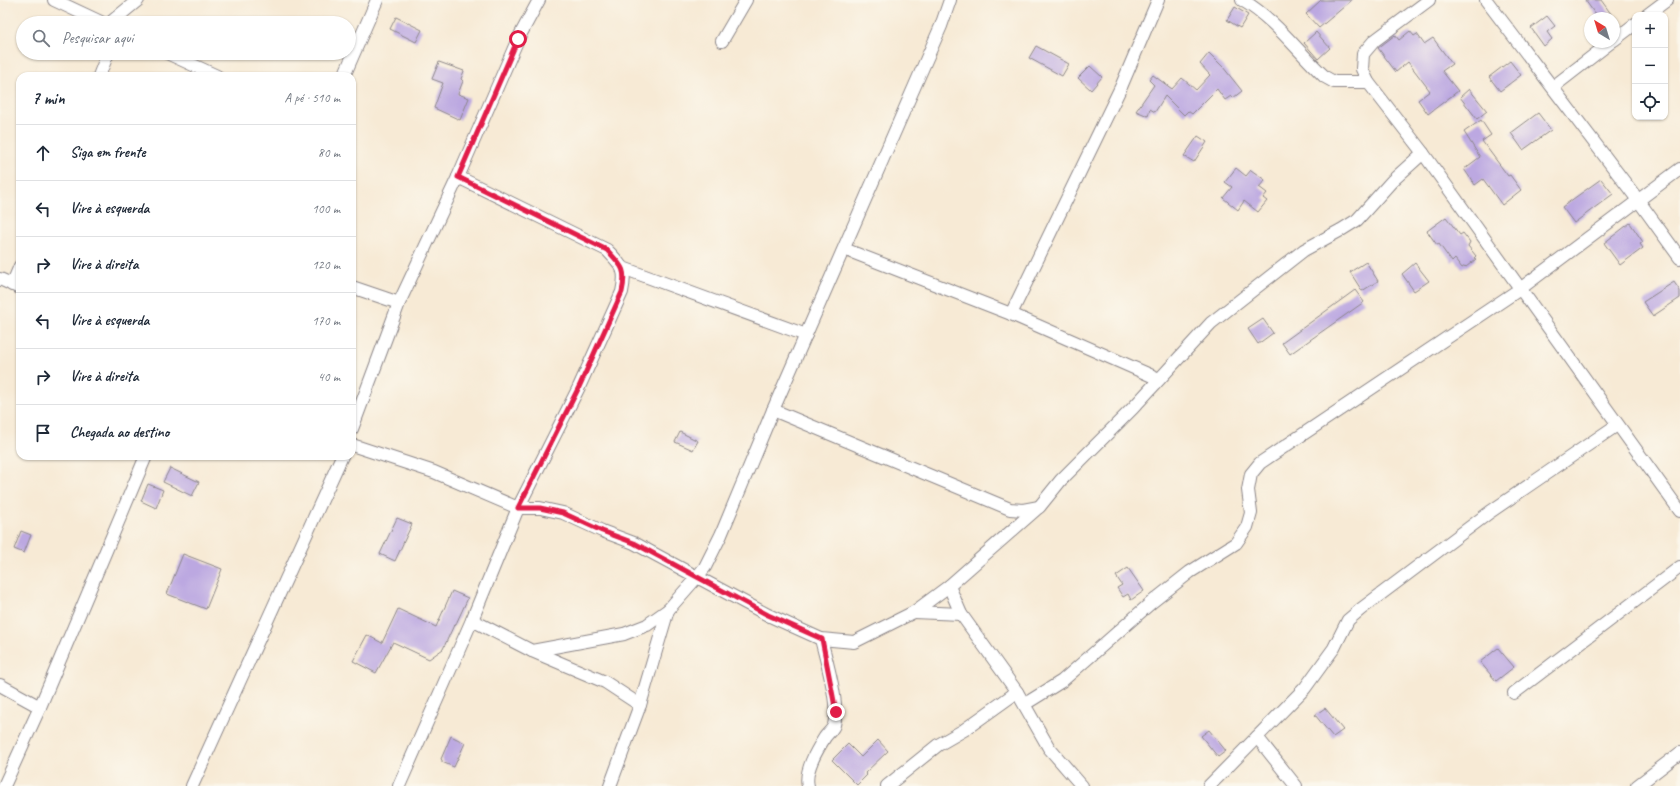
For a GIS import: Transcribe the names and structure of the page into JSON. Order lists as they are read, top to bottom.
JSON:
{
  "north": "top left",
  "page": {
    "map_buttons": ["+", "−"],
    "search": "Pesquisar aqui",
    "heading": ["7 min", "A pé · 510 m"],
    "list": [
      ["Siga em frente", "80 m"],
      ["Vire à esquerda", "100 m"],
      ["Vire à direita", "120 m"],
      ["Vire à esquerda", "170 m"],
      ["Vire à direita", "40 m"],
      "Chegada ao destino"
    ]
  }
}
